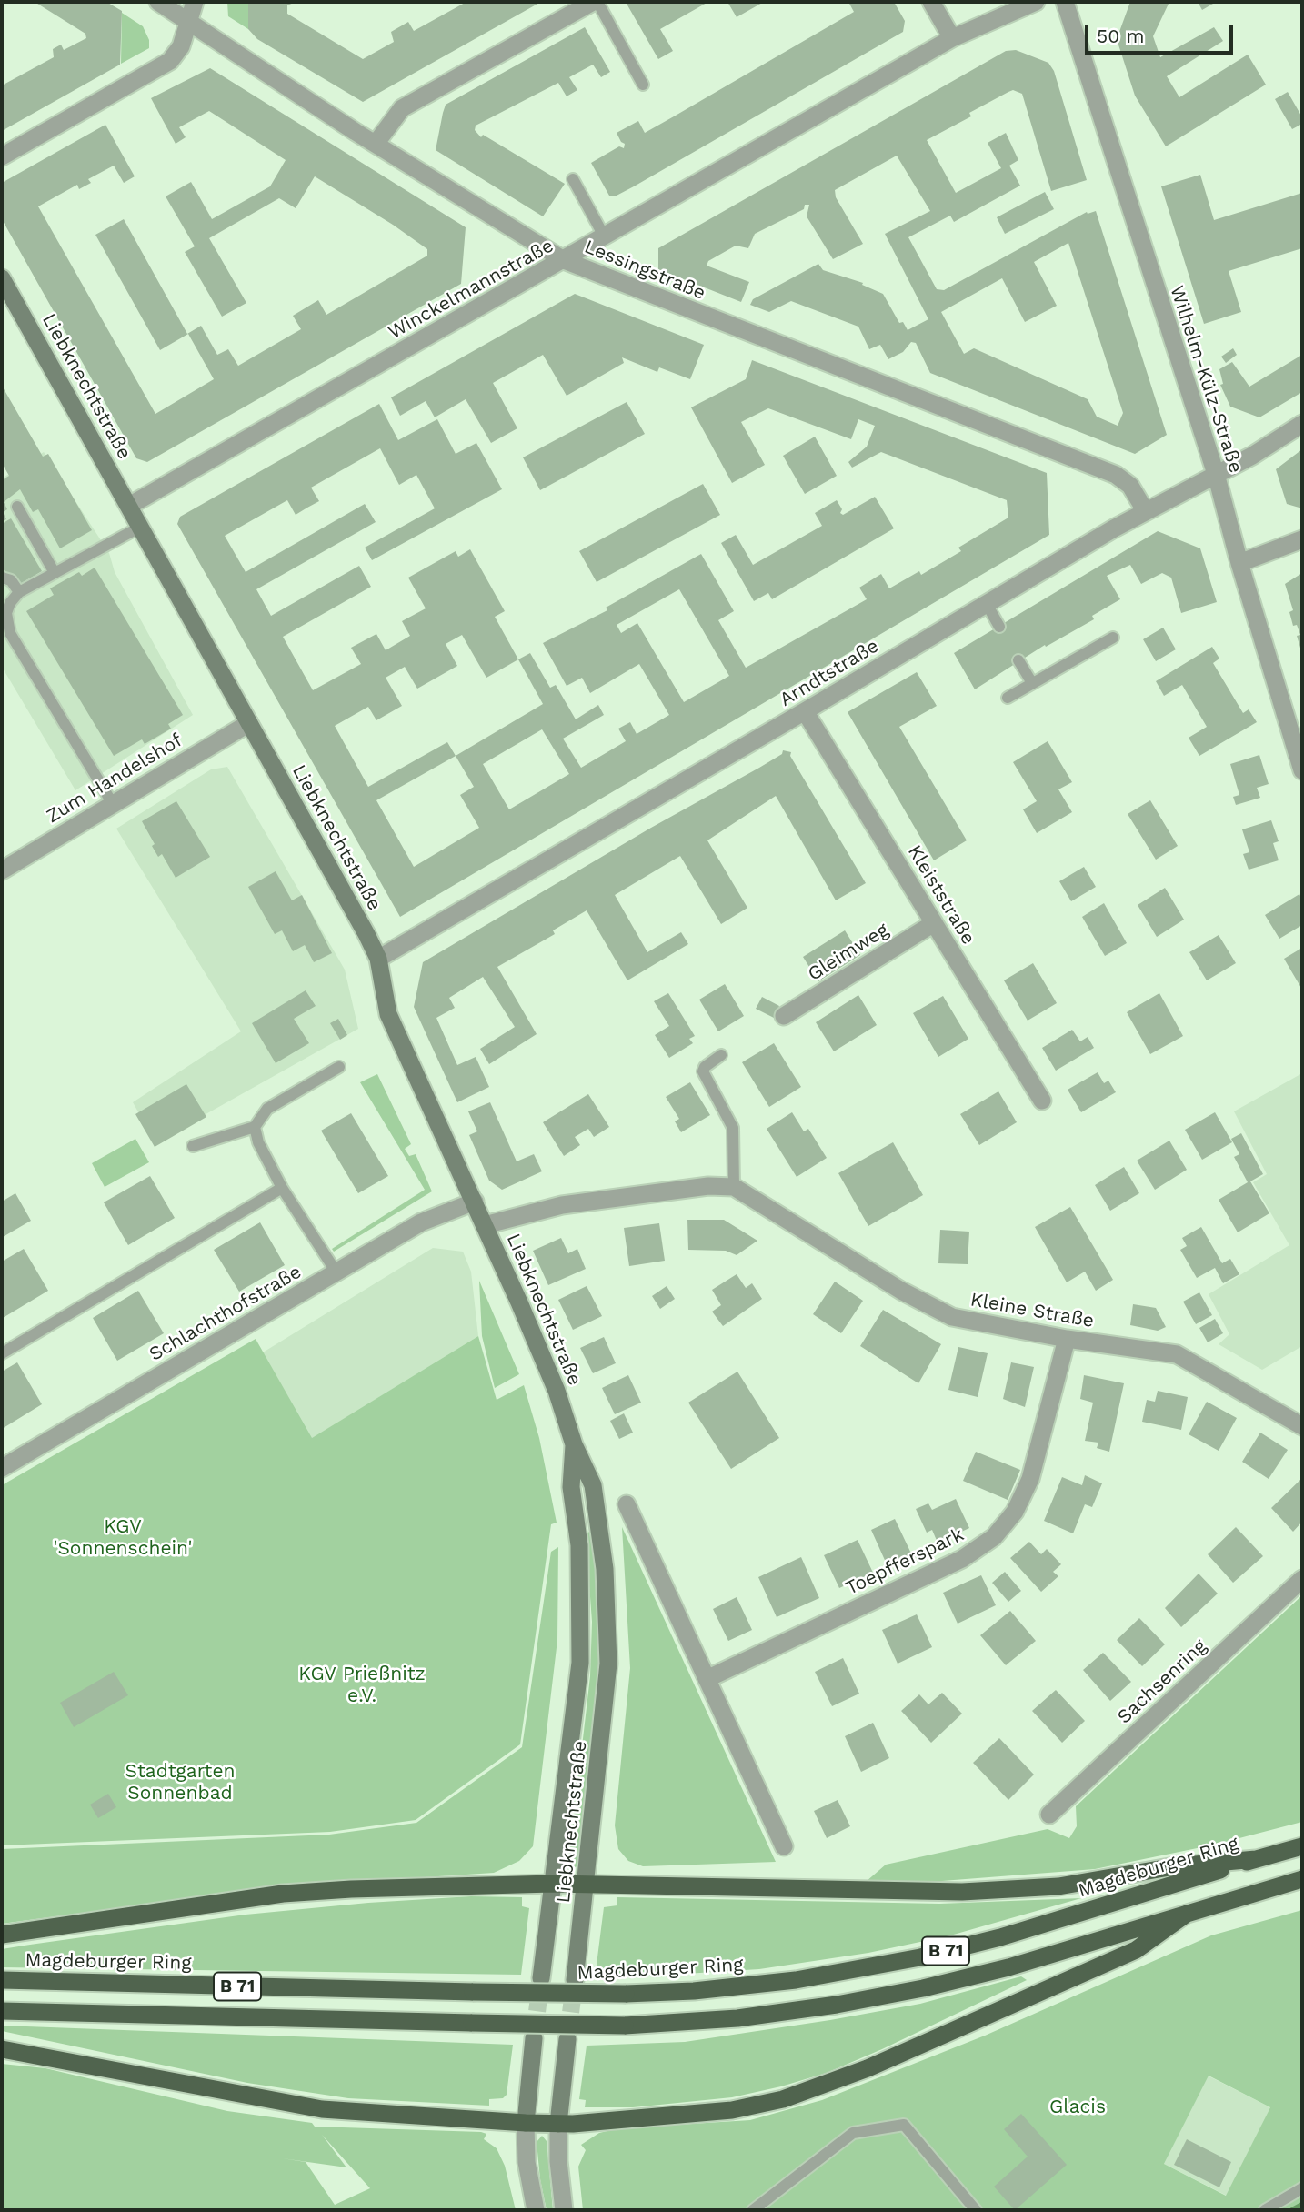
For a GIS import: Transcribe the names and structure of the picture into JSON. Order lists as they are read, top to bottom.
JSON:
{
  "streets": {
    "highway": ["Magdeburger Ring", "B 71"],
    "main road": ["Liebknechtstraße"],
    "street": [
      "Lessingstraße",
      "Winckelmannstraße",
      "Wilhelm-Külz-Straße",
      "Arndtstraße",
      "Zum Handelshof",
      "Kleiststraße",
      "Gleimweg",
      "Kleine Straße",
      "Schlachthofstraße",
      "Toepfferspark",
      "Sachsenring"
    ]
  },
  "crossings": [
    ["Lessingstraße", "Winckelmannstraße"],
    ["Lessingstraße", "Arndtstraße"],
    ["Winckelmannstraße", "Liebknechtstraße"],
    ["Wilhelm-Külz-Straße", "Arndtstraße"],
    ["Liebknechtstraße", "Arndtstraße"],
    ["Liebknechtstraße", "Zum Handelshof"],
    ["Liebknechtstraße", "Schlachthofstraße"],
    ["Arndtstraße", "Kleiststraße"],
    ["Kleiststraße", "Gleimweg"],
    ["Kleine Straße", "Toepfferspark"]
  ],
  "parks": [
    "KGV 'Sonnenschein'",
    "KGV Prießnitz e.V.",
    "Stadtgarten Sonnenbad",
    "Glacis"
  ],
  "scale_bar": "50 m"
}
